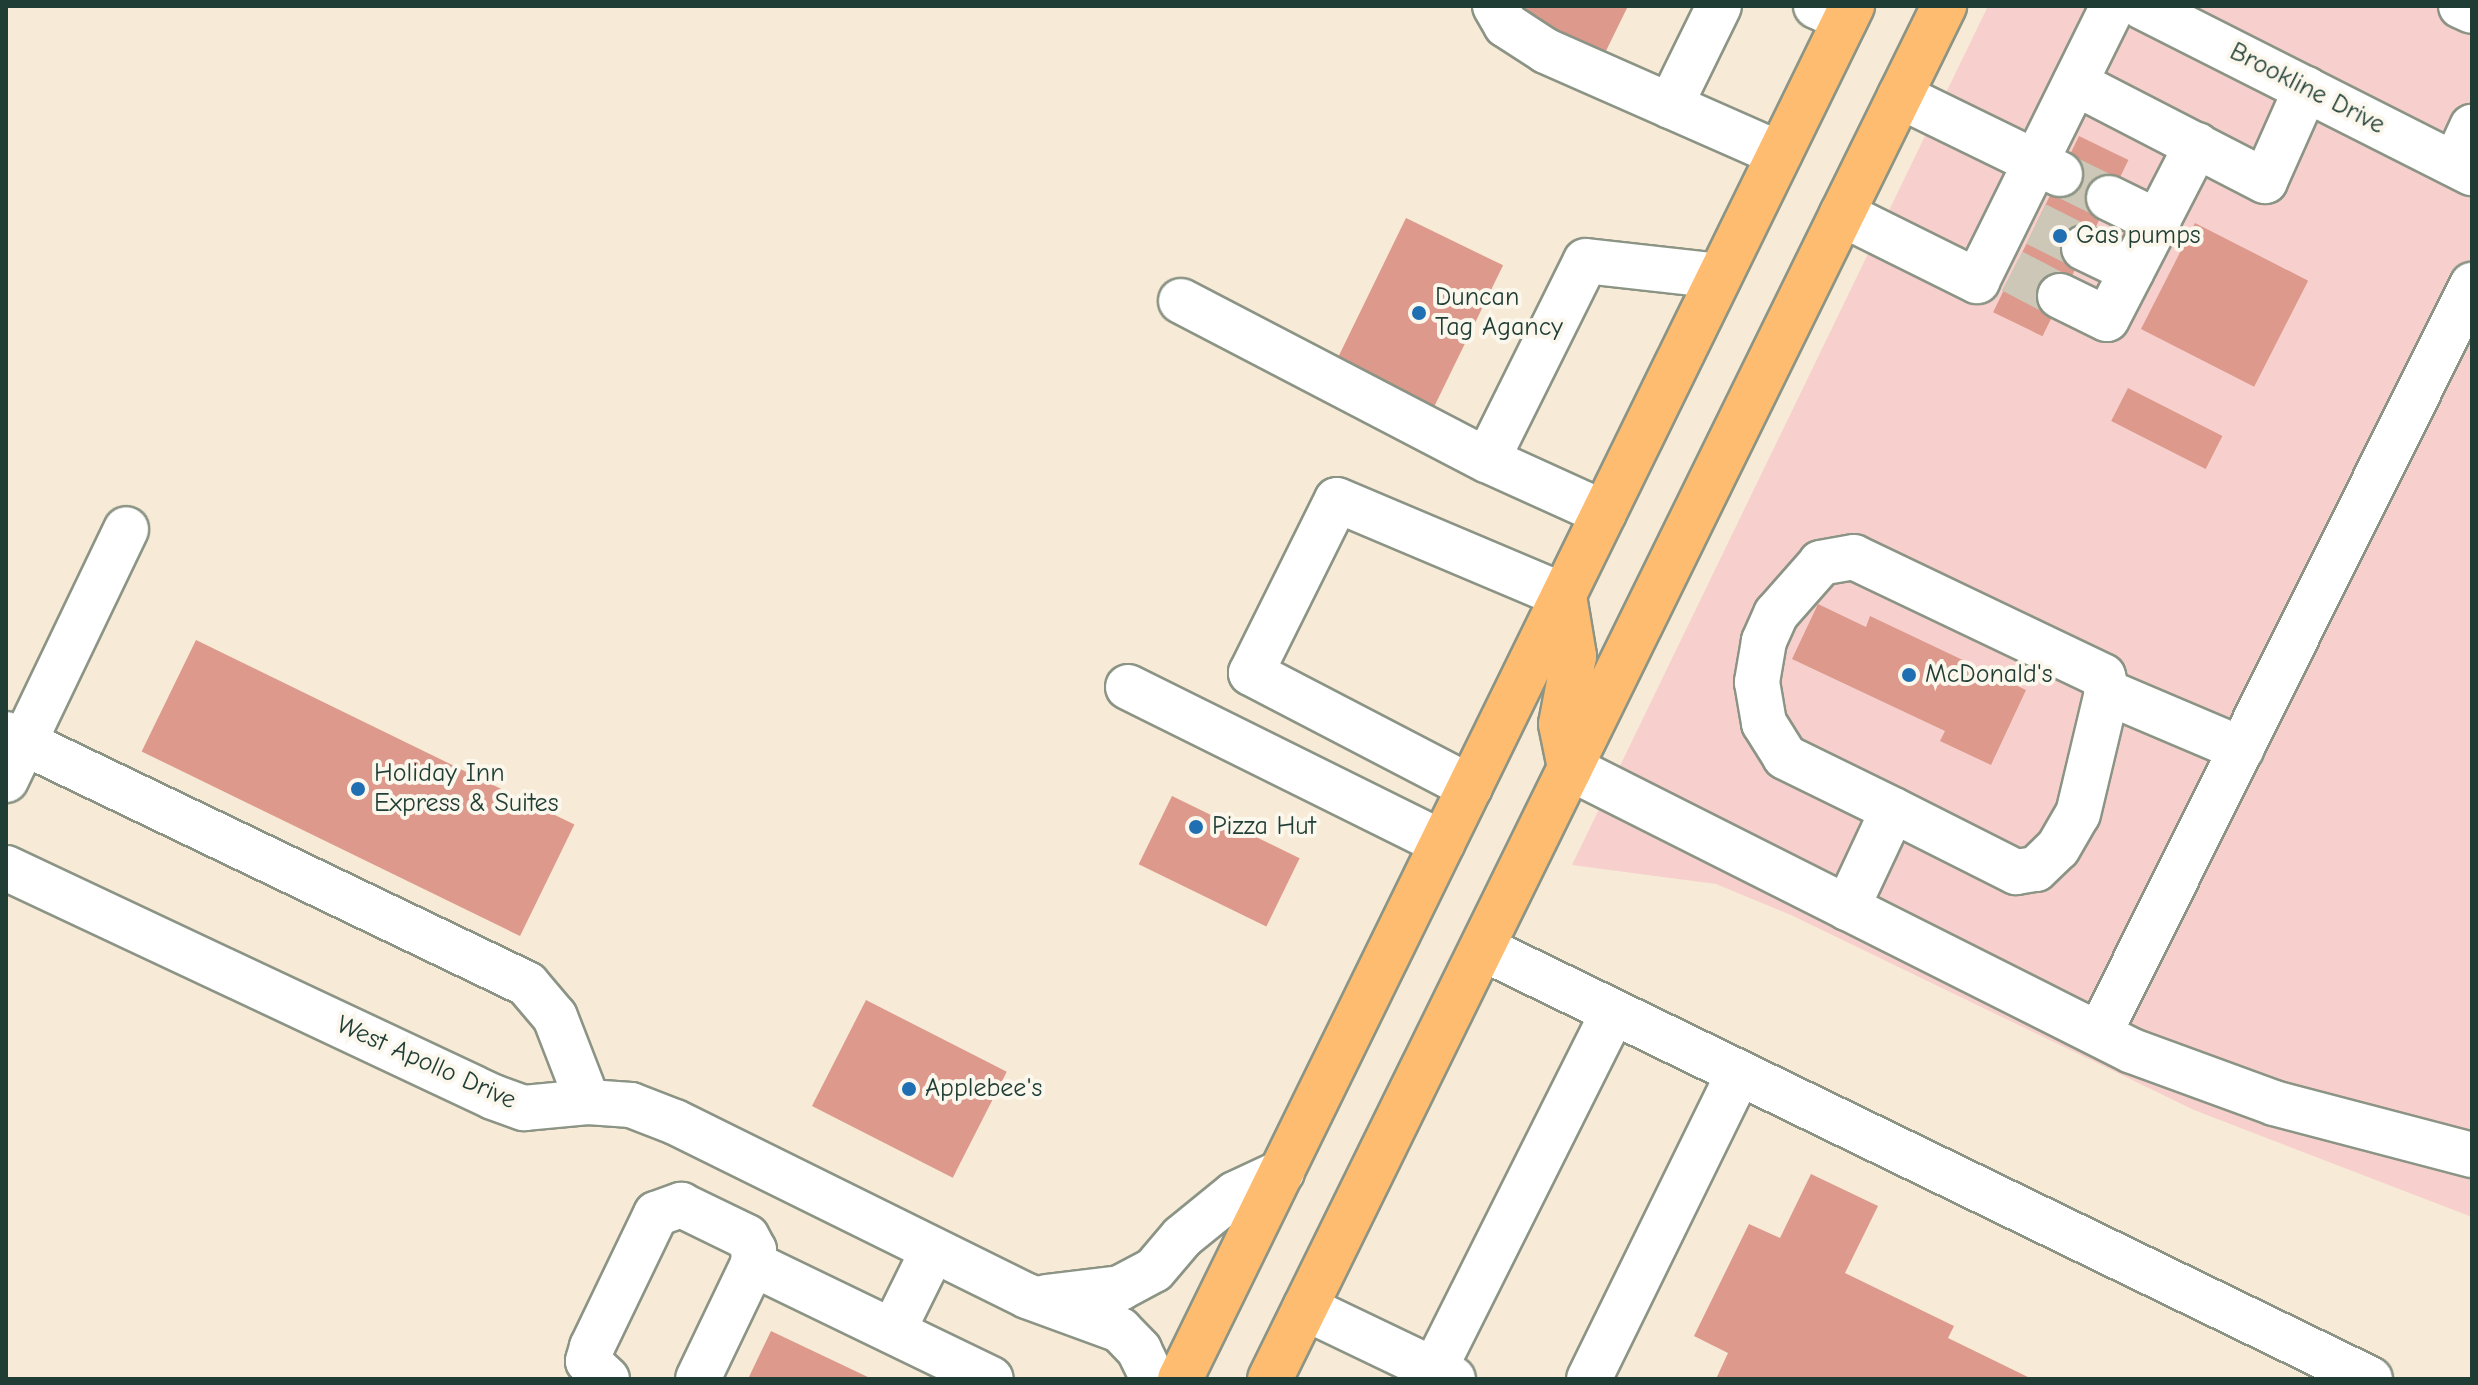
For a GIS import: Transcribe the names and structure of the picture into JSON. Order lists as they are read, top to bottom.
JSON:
{
  "streets": {
    "street": ["Brookline Drive", "West Apollo Drive"]
  },
  "places": [
    "Gas pumps",
    "Duncan Tag Agancy",
    "McDonald's",
    "Holiday Inn Express & Suites",
    "Pizza Hut",
    "Applebee's"
  ]
}
